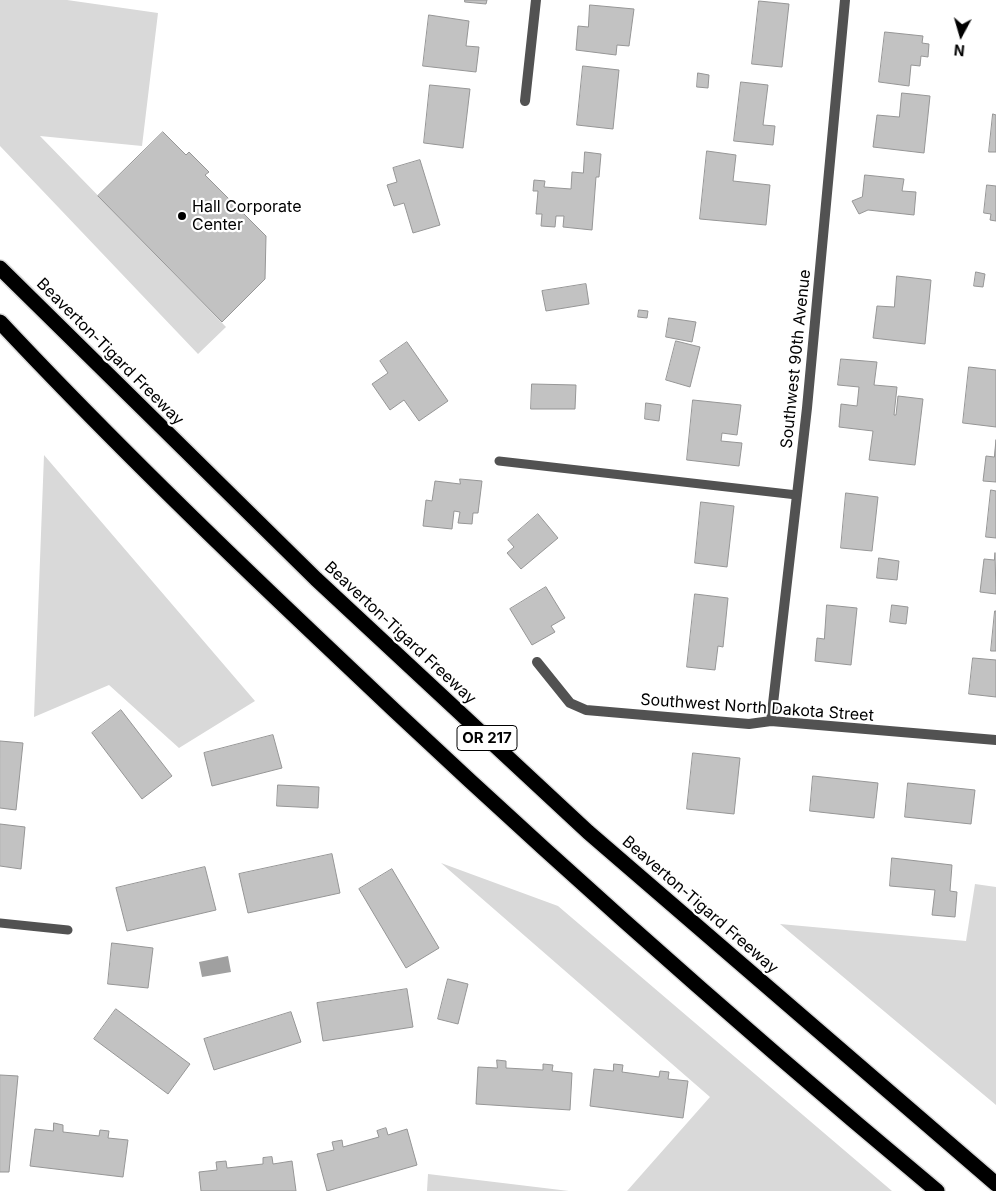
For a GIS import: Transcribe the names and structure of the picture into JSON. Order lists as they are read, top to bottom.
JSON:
{
  "streets": {
    "highway": ["Beaverton-Tigard Freeway", "OR 217"],
    "street": ["Southwest 90th Avenue", "Southwest North Dakota Street"]
  },
  "crossings": [
    ["Southwest 90th Avenue", "Southwest North Dakota Street"]
  ],
  "places": ["Hall Corporate Center"],
  "north": "bottom"
}
